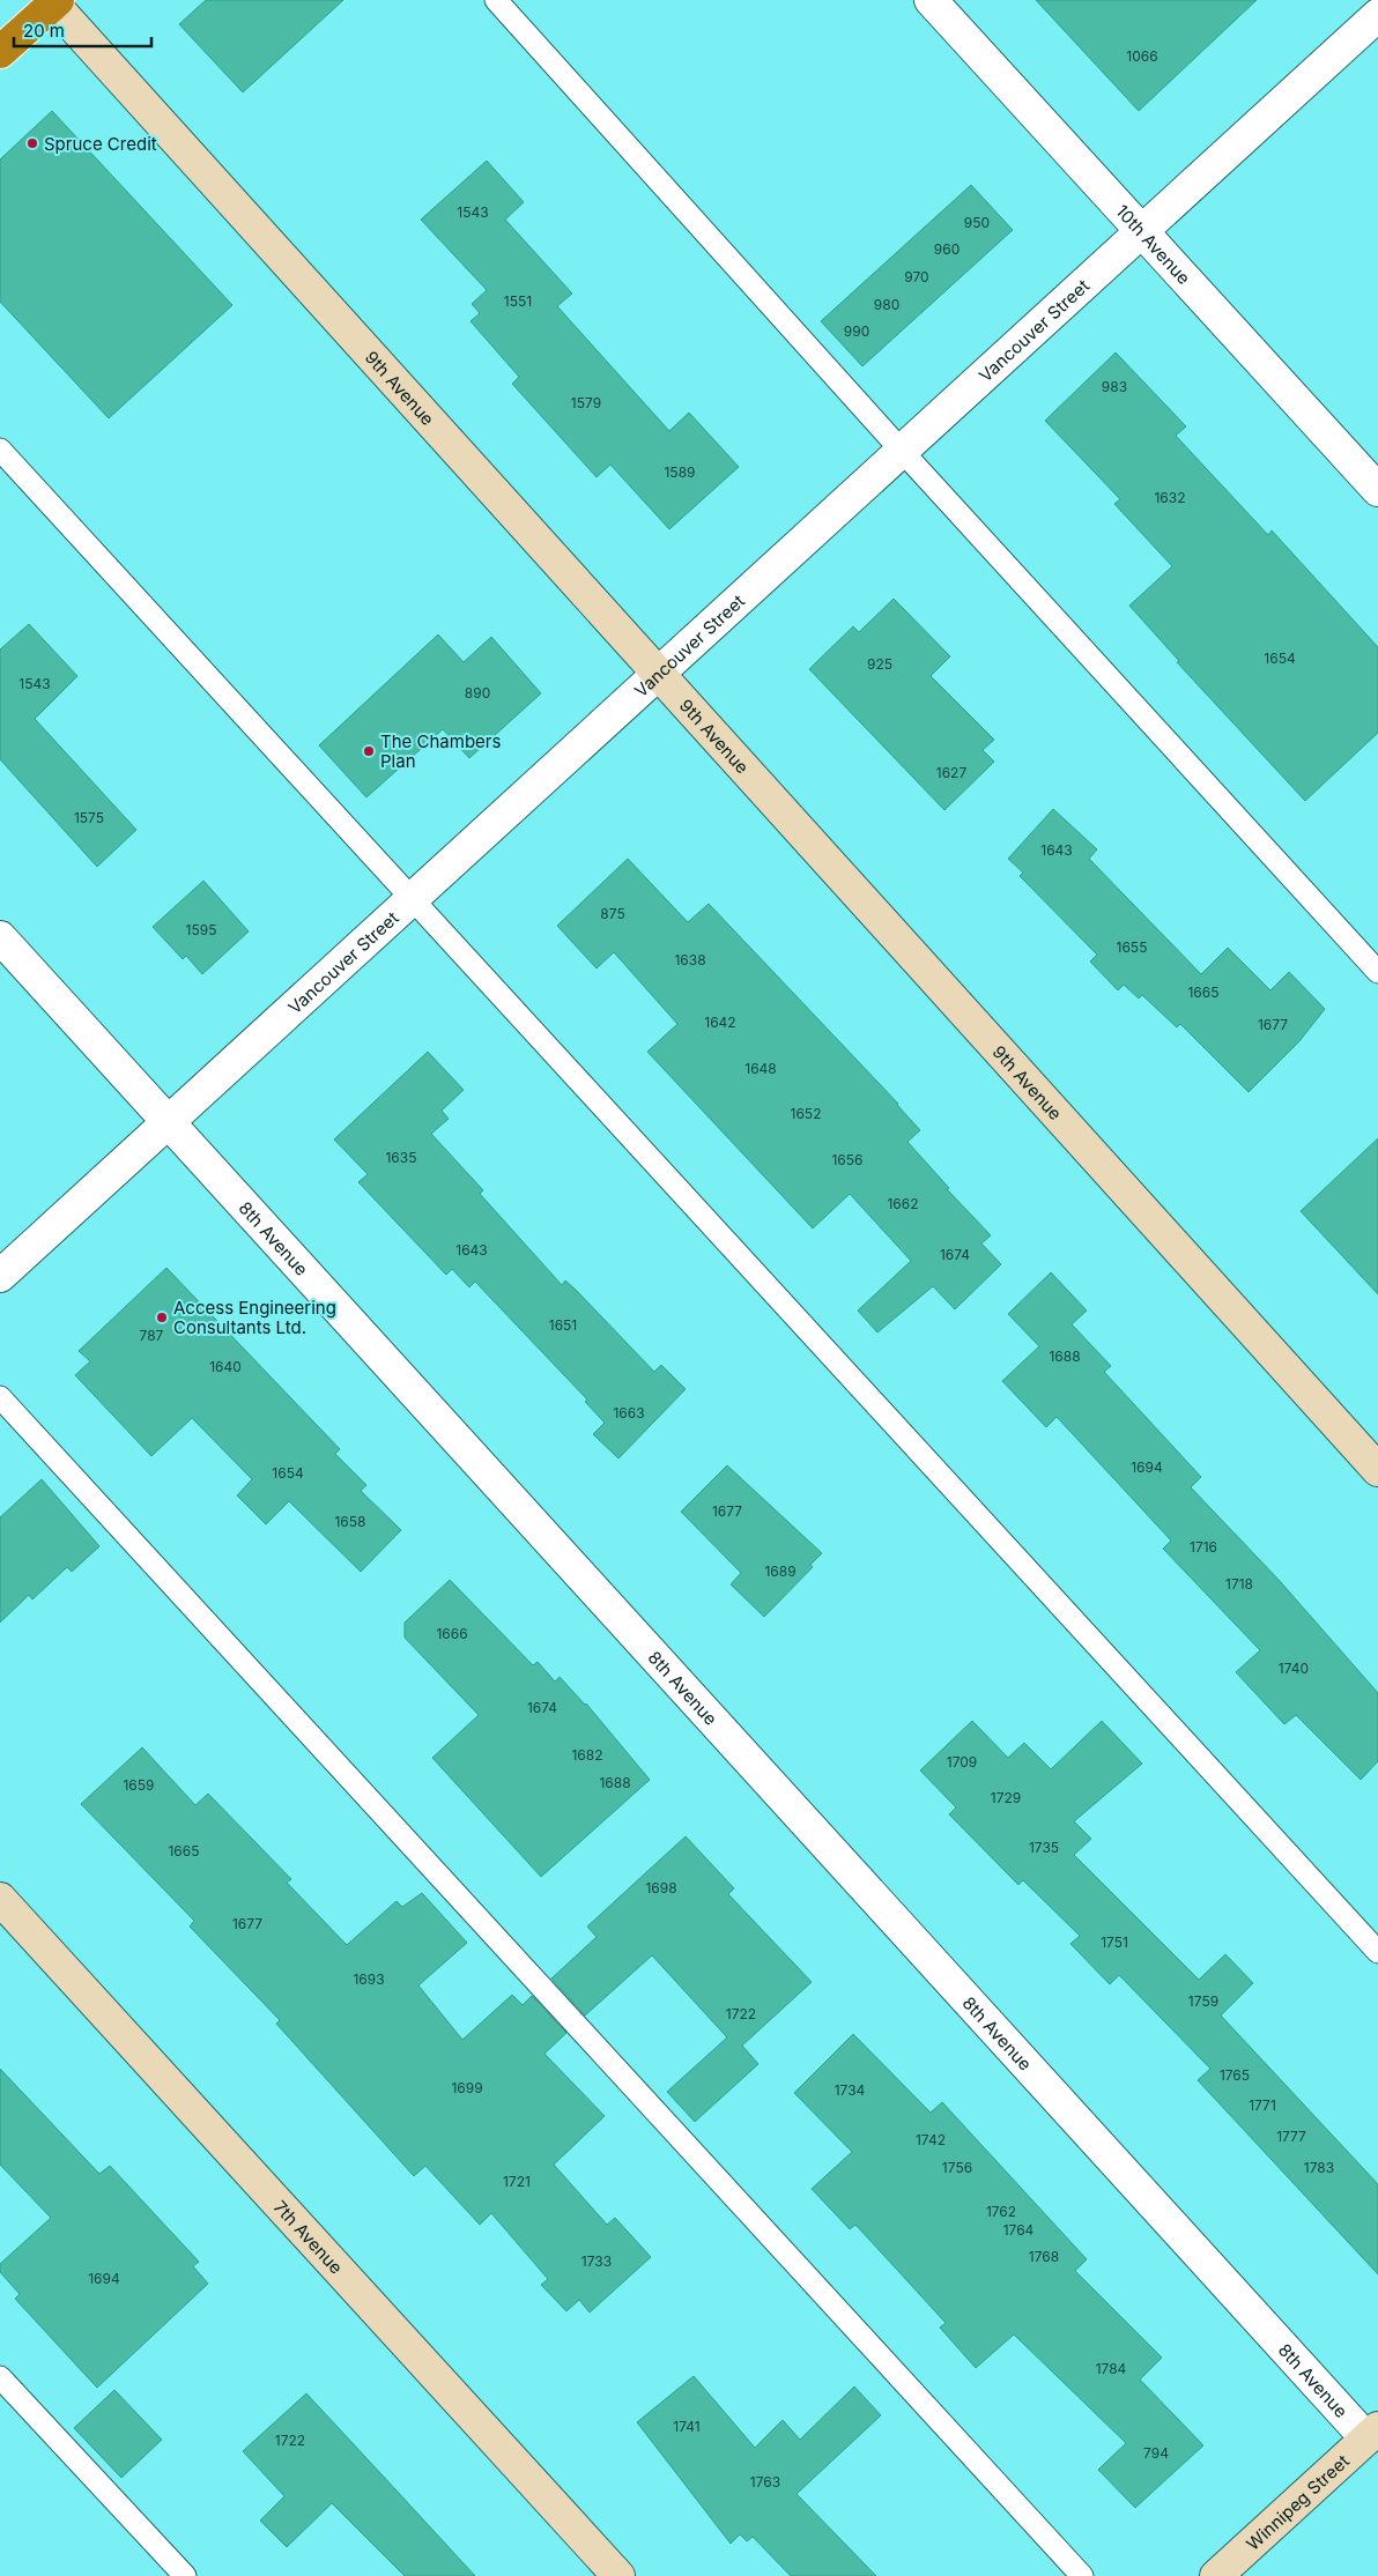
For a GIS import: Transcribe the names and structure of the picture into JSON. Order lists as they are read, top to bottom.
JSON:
{
  "streets": {
    "street": [
      "10th Avenue",
      "Vancouver Street",
      "9th Avenue",
      "8th Avenue",
      "7th Avenue",
      "Winnipeg Street"
    ]
  },
  "crossings": [
    ["10th Avenue", "Vancouver Street"],
    ["Vancouver Street", "9th Avenue"],
    ["Vancouver Street", "8th Avenue"],
    ["8th Avenue", "Winnipeg Street"]
  ],
  "places": ["Spruce Credit", "The Chambers Plan", "Access Engineering Consultants Ltd."],
  "house_numbers": [
    "1066",
    "1543",
    "950",
    "960",
    "970",
    "1551",
    "980",
    "990",
    "983",
    "1579",
    "1589",
    "1632",
    "1654",
    "925",
    "1543",
    "890",
    "1627",
    "1575",
    "1643",
    "875",
    "1595",
    "1655",
    "1638",
    "1665",
    "1642",
    "1677",
    "1648",
    "1652",
    "1635",
    "1656",
    "1662",
    "1643",
    "1674",
    "1651",
    "787",
    "1688",
    "1640",
    "1663",
    "1694",
    "1654",
    "1677",
    "1658",
    "1716",
    "1689",
    "1718",
    "1666",
    "1740",
    "1674",
    "1682",
    "1709",
    "1688",
    "1659",
    "1729",
    "1735",
    "1665",
    "1698",
    "1677",
    "1751",
    "1693",
    "1759",
    "1722",
    "1765",
    "1699",
    "1734",
    "1771",
    "1777",
    "1742",
    "1756",
    "1783",
    "1721",
    "1762",
    "1764",
    "1768",
    "1733",
    "1694",
    "1784",
    "1741",
    "1722",
    "794",
    "1763"
  ],
  "scale_bar": "20 m"
}
